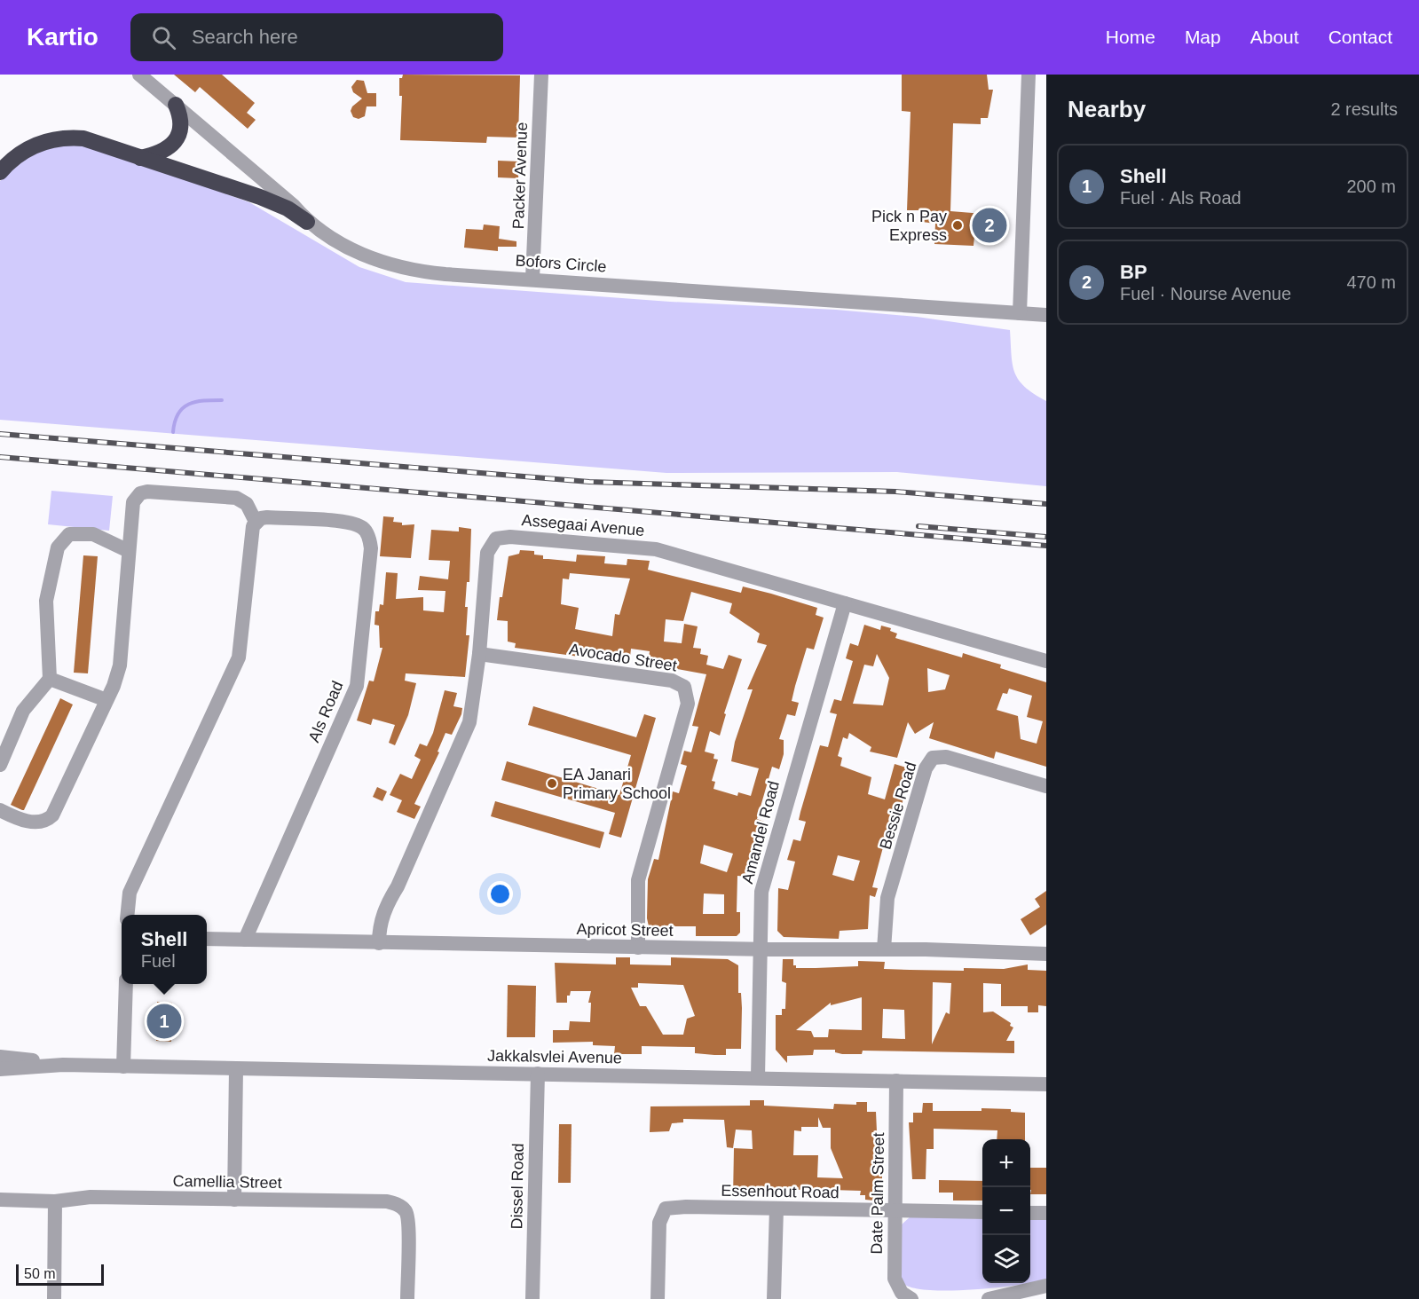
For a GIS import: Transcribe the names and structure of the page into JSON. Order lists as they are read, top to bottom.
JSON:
{
  "streets": {
    "street": [
      "Packer Avenue",
      "Bofors Circle",
      "Assegaai Avenue",
      "Avocado Street",
      "Als Road",
      "Bessie Road",
      "Amandel Road",
      "Apricot Street",
      "Jakkalsvlei Avenue",
      "Camellia Street",
      "Dissel Road",
      "Essenhout Road",
      "Date Palm Street"
    ]
  },
  "crossings": [
    ["Packer Avenue", "Bofors Circle"],
    ["Assegaai Avenue", "Avocado Street"],
    ["Assegaai Avenue", "Amandel Road"],
    ["Assegaai Avenue", "Apricot Street"],
    ["Avocado Street", "Apricot Street"],
    ["Als Road", "Apricot Street"],
    ["Bessie Road", "Apricot Street"],
    ["Amandel Road", "Apricot Street"],
    ["Amandel Road", "Jakkalsvlei Avenue"],
    ["Jakkalsvlei Avenue", "Dissel Road"],
    ["Jakkalsvlei Avenue", "Date Palm Street"],
    ["Essenhout Road", "Date Palm Street"]
  ],
  "places": ["Pick n Pay Express", "EA Janari Primary School"],
  "scale_bar": "50 m",
  "page": {
    "header": "Kartio",
    "search": "Search here",
    "nav": [
      "Home",
      "Map",
      "About",
      "Contact"
    ],
    "heading": ["Nearby", "2 results"],
    "list": [
      {
        "mark": "1",
        "name": "Shell",
        "note": "Fuel · Als Road",
        "value": "200 m"
      },
      {
        "mark": "2",
        "name": "BP",
        "note": "Fuel · Nourse Avenue",
        "value": "470 m"
      }
    ],
    "pins": ["2", "1"],
    "popup": ["Shell", "Fuel"],
    "map_buttons": ["+", "−"],
    "scale": "50 m"
  }
}
